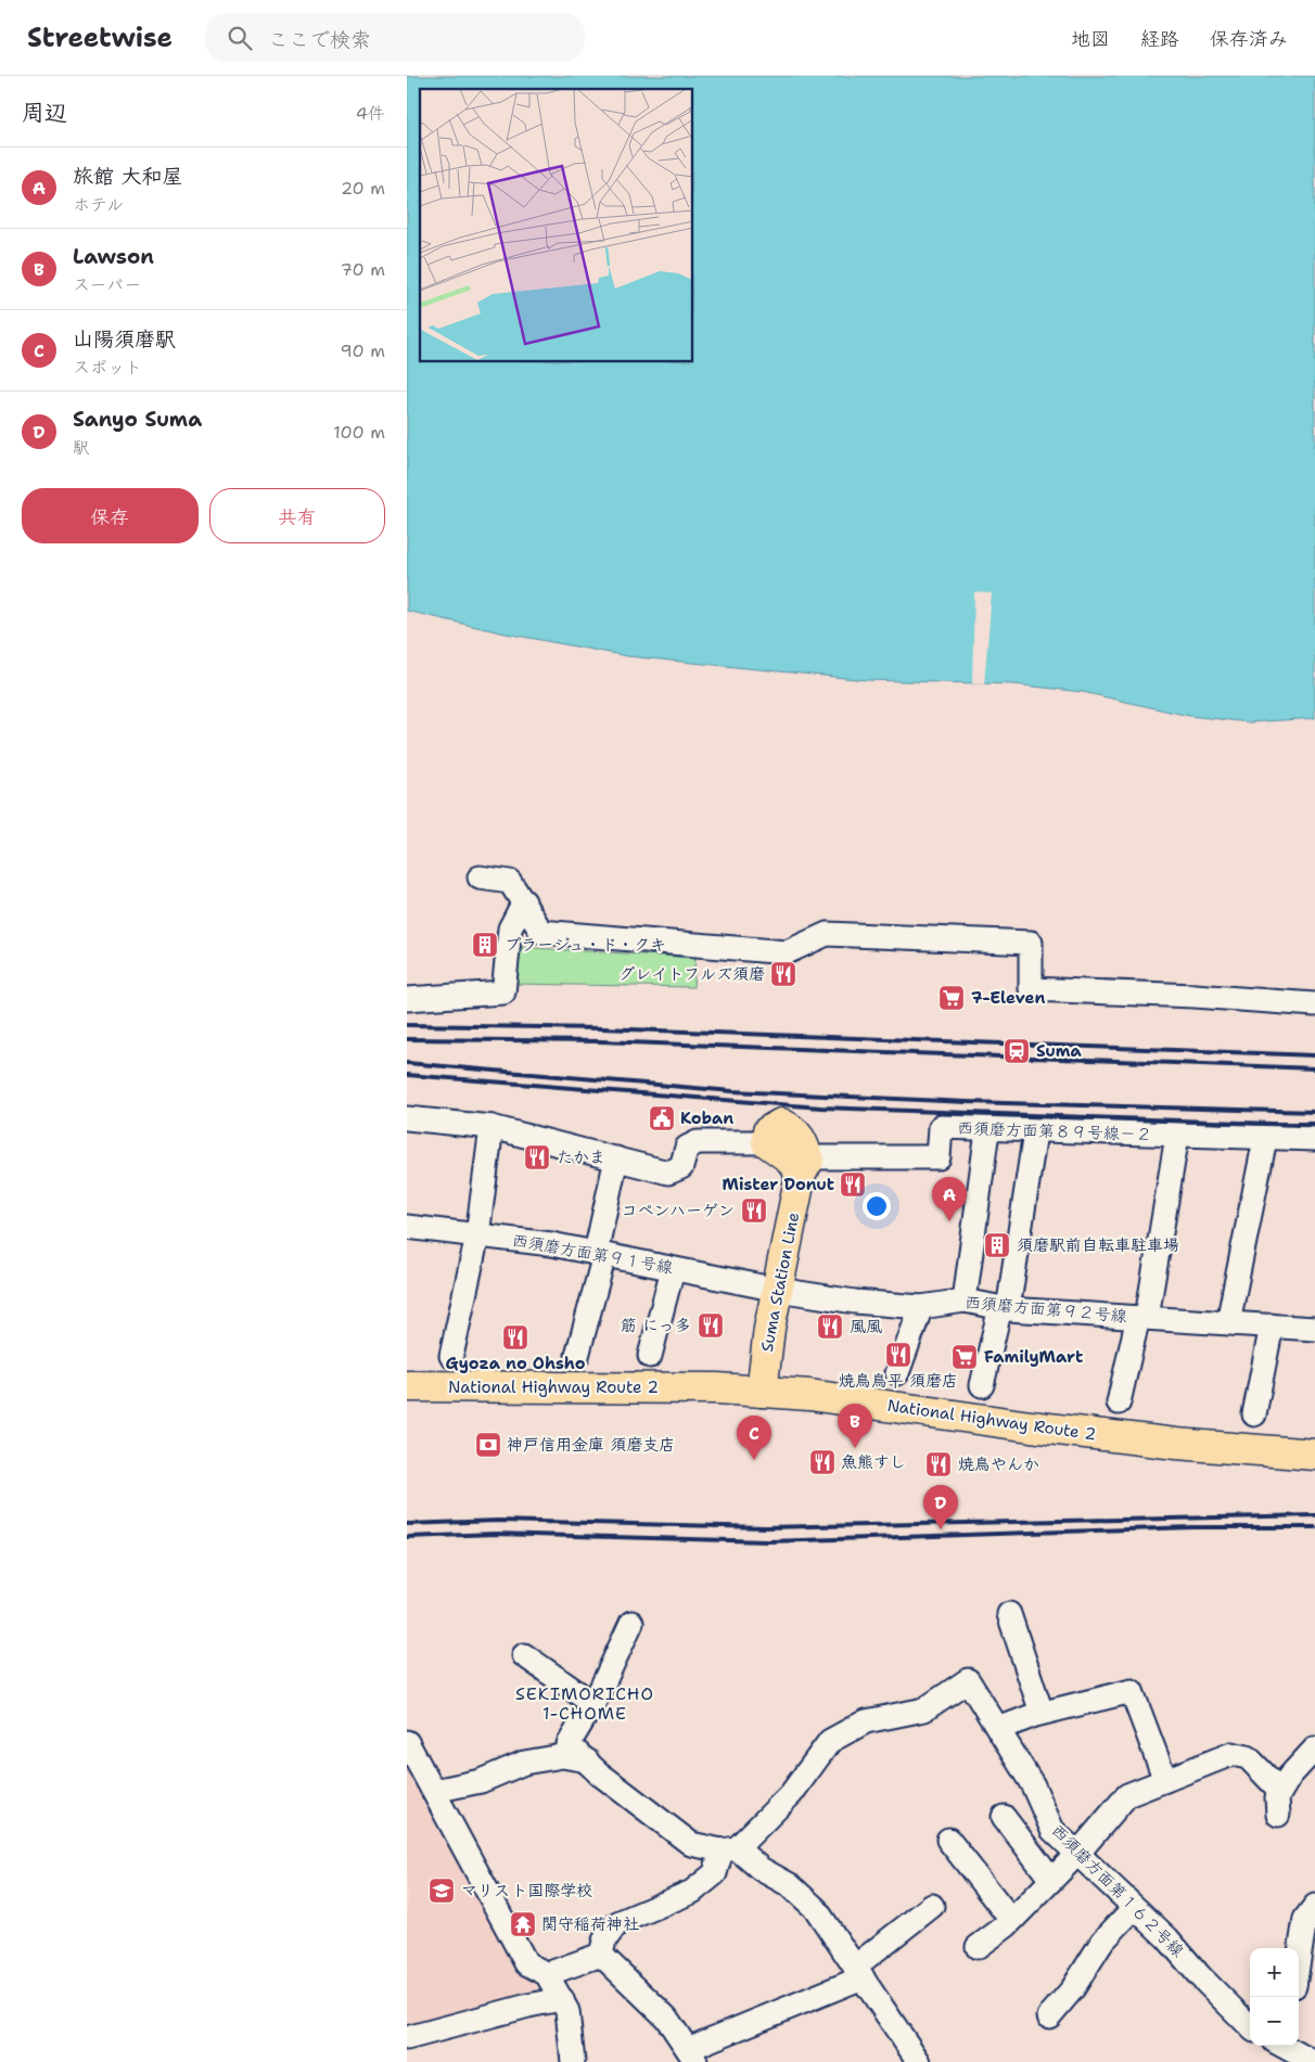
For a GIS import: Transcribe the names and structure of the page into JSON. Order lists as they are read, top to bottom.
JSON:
{
  "streets": {
    "main road": ["Suma Station Line", "National Highway Route 2"],
    "street": [
      "西須磨方面第８９号線－２",
      "西須磨方面第９１号線",
      "西須磨方面第９２号線",
      "西須磨方面第１６２号線"
    ]
  },
  "crossings": [
    ["西須磨方面第８９号線－２", "Suma Station Line"],
    ["西須磨方面第９１号線", "Suma Station Line"],
    ["西須磨方面第９１号線", "西須磨方面第９２号線"],
    ["Suma Station Line", "西須磨方面第９２号線"],
    ["Suma Station Line", "National Highway Route 2"]
  ],
  "districts": ["SEKIMORICHO 1-CHOME"],
  "places": {
    "building": ["プラージュ・ド・クキ", "須磨駅前自転車駐車場"],
    "restaurant": [
      "グレイトフルズ須磨",
      "たかま",
      "Mister Donut",
      "コペンハーゲン",
      "筋 にっ多",
      "風風",
      "Gyoza no Ohsho",
      "焼鳥鳥平 須磨店",
      "魚熊すし",
      "焼鳥やんか"
    ],
    "supermarket": ["7-Eleven", "FamilyMart"],
    "station": ["Suma"],
    "public building": ["Koban"],
    "bank": ["神戸信用金庫 須磨支店"],
    "school or university": ["マリスト国際学校"],
    "temple": ["関守稲荷神社"]
  },
  "page": {
    "header": "Streetwise",
    "search": "ここで検索",
    "nav": ["地図", "経路", "保存済み"],
    "heading": ["周辺", "4件"],
    "list": [
      {
        "mark": "A",
        "name": "旅館 大和屋",
        "note": "ホテル",
        "value": "20 m"
      },
      {
        "mark": "B",
        "name": "Lawson",
        "note": "スーパー",
        "value": "70 m"
      },
      {
        "mark": "C",
        "name": "山陽須磨駅",
        "note": "スポット",
        "value": "90 m"
      },
      {
        "mark": "D",
        "name": "Sanyo Suma",
        "note": "駅",
        "value": "100 m"
      }
    ],
    "buttons": ["保存", "共有"],
    "pins": [
      "A",
      "B",
      "C",
      "D"
    ],
    "map_buttons": ["+", "−"]
  }
}
